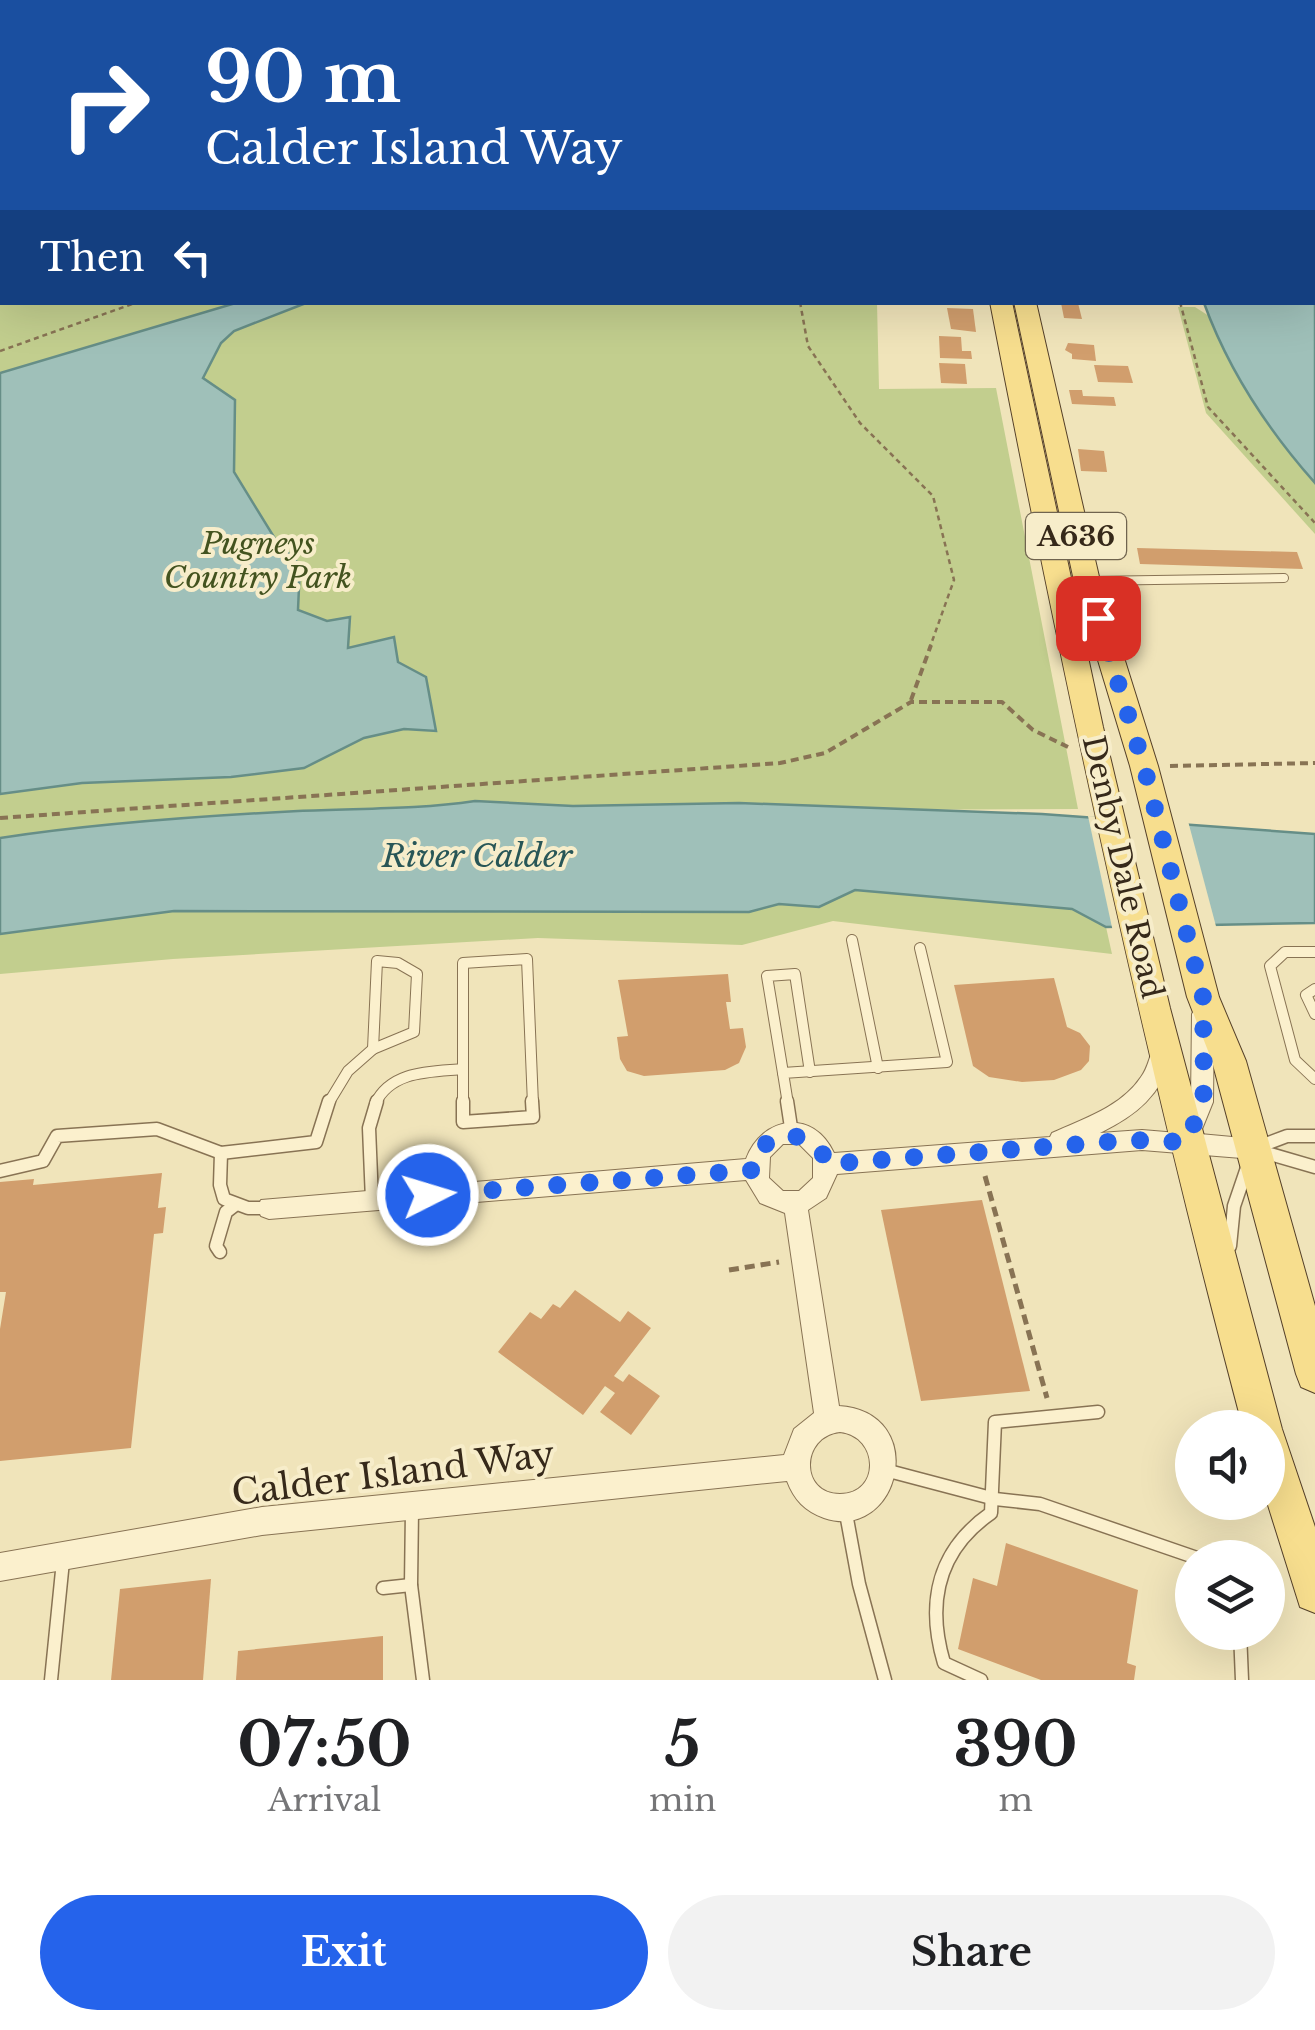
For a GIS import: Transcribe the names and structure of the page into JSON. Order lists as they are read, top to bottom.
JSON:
{
  "streets": {
    "main road": ["A636", "Denby Dale Road"],
    "street": ["Calder Island Way"]
  },
  "water": ["River Calder"],
  "parks": ["Pugneys Country Park"],
  "page": {
    "turn": ["90 m", "Calder Island Way"],
    "then": "Then",
    "eta": [
      "07:50",
      "Arrival",
      "5",
      "min",
      "390",
      "m"
    ],
    "buttons": ["Exit", "Share"]
  }
}
